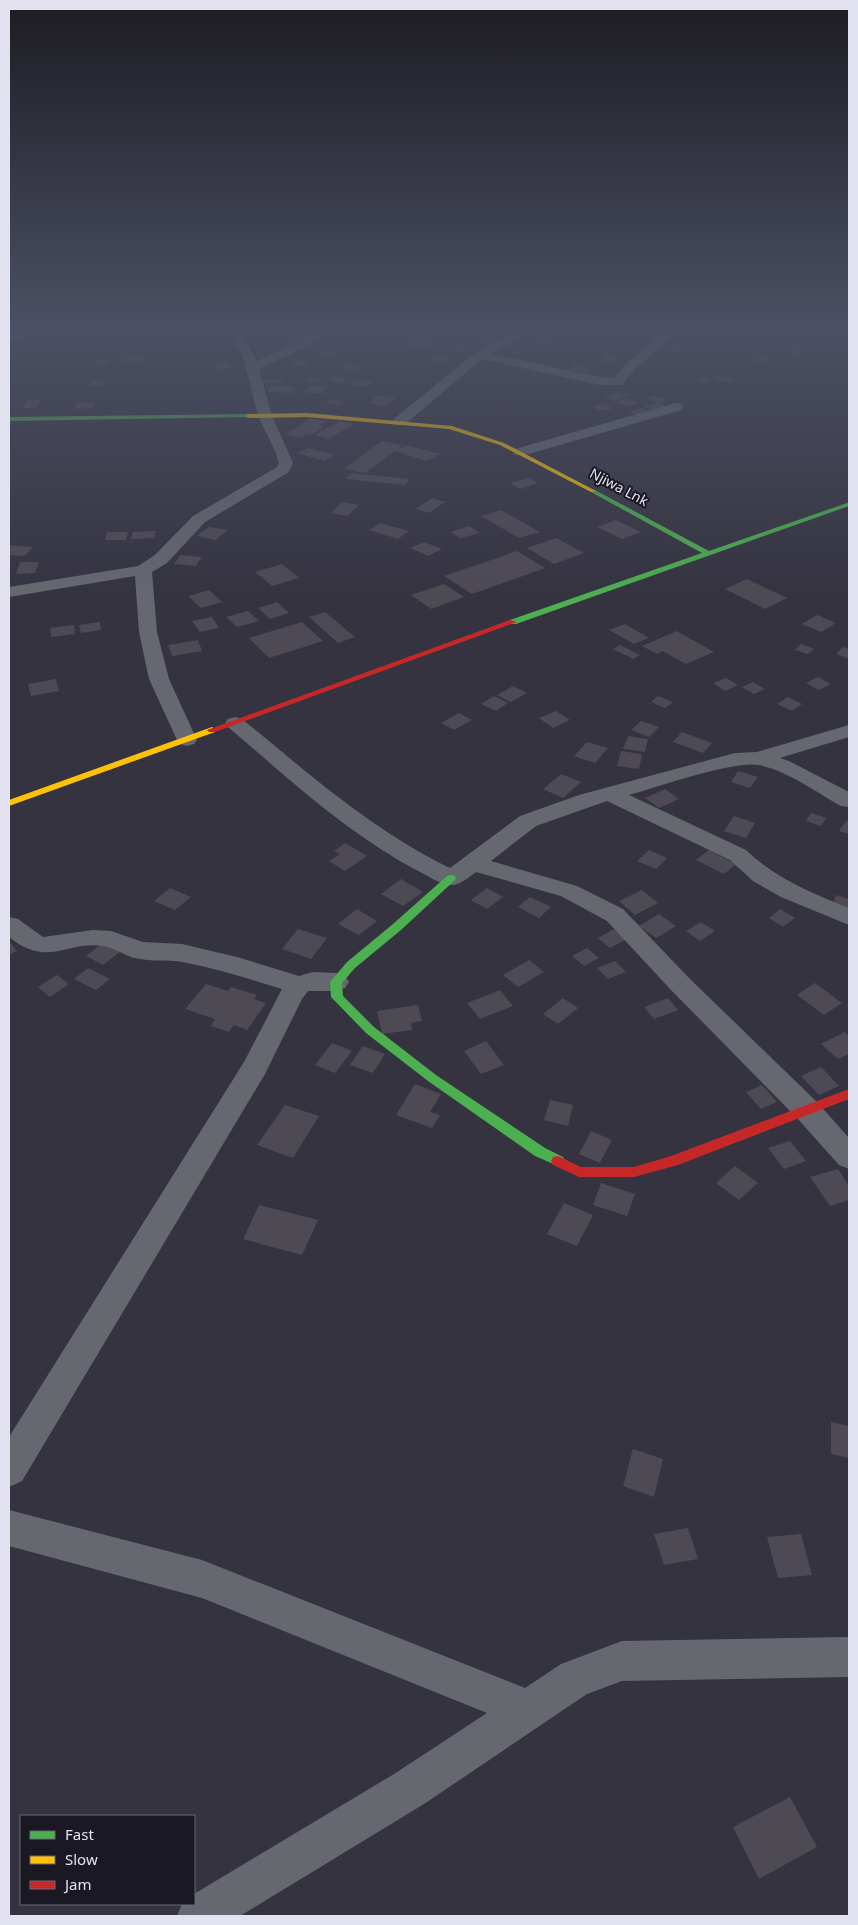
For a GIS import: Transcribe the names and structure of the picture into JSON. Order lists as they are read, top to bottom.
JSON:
{
  "streets": {
    "main road": ["Njiwa Lnk"]
  },
  "legend": ["Fast", "Slow", "Jam"]
}
